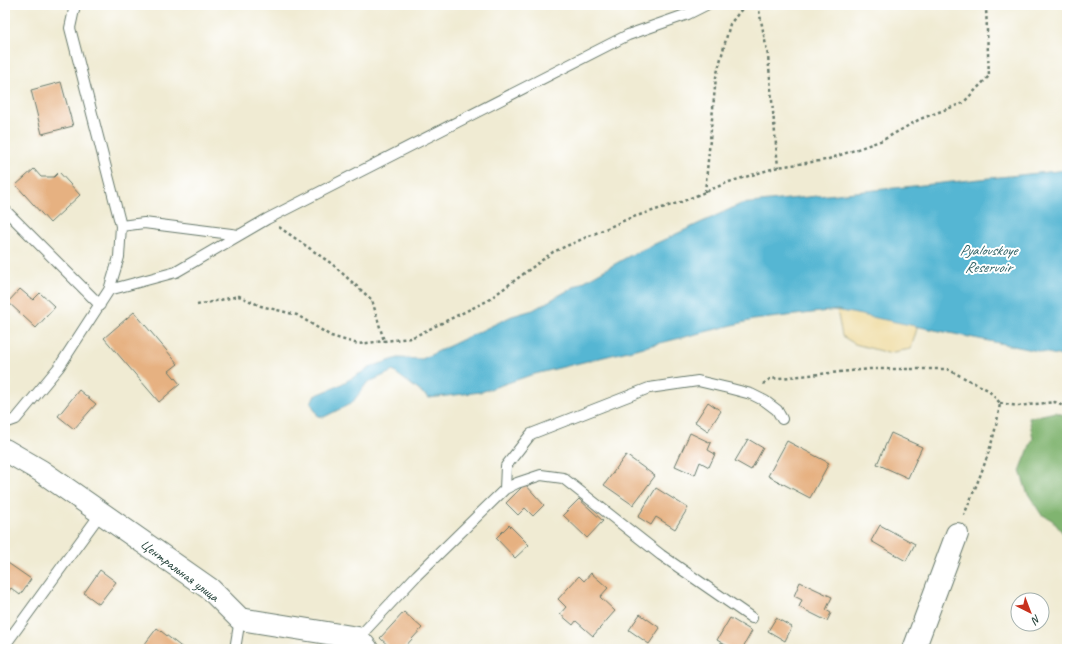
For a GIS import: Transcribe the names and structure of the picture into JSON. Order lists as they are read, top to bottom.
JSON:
{
  "streets": {
    "street": ["Центральная улица"]
  },
  "water": ["Pyalovskoye Reservoir"],
  "north": "bottom right"
}
